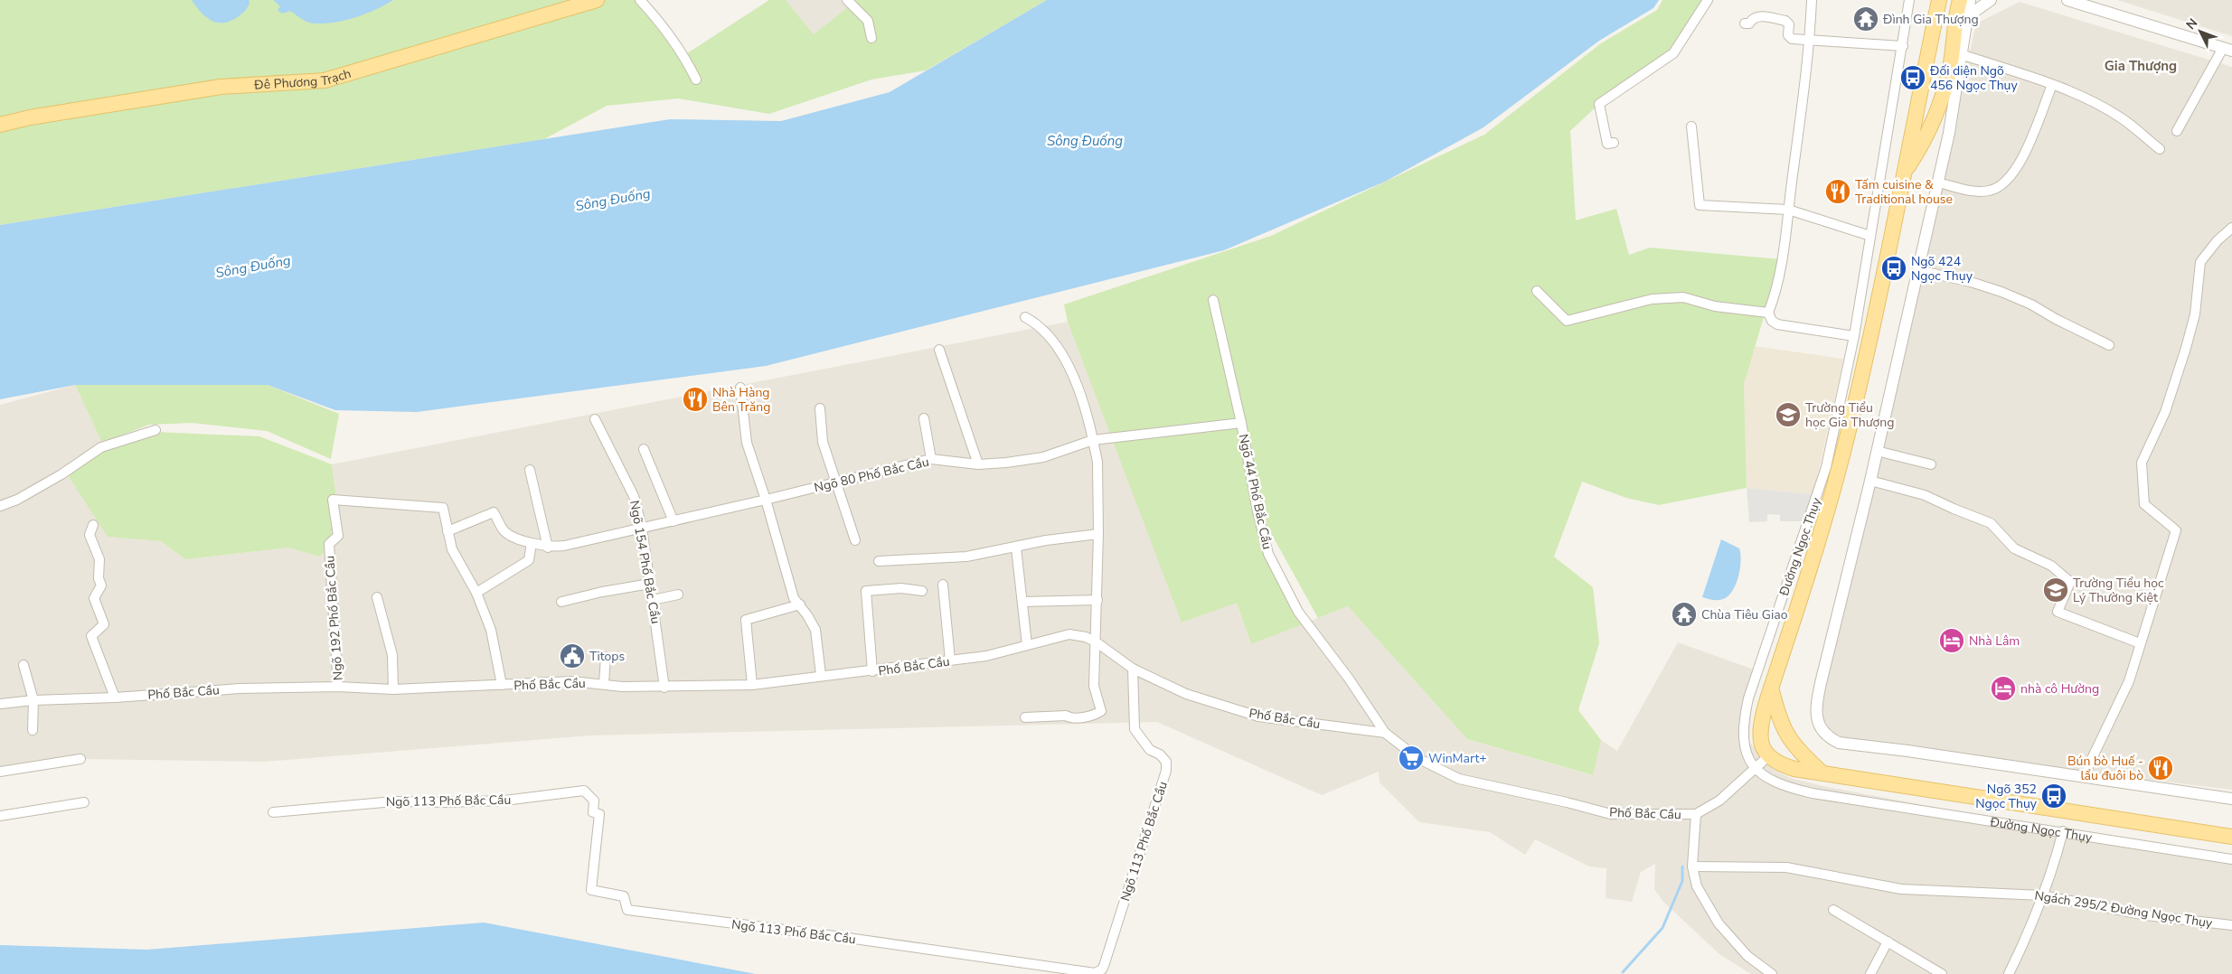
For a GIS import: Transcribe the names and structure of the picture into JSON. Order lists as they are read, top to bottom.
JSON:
{
  "streets": {
    "main road": ["Đê Phương Trạch", "Đường Ngọc Thụy"],
    "street": [
      "Ngõ 80 Phố Bắc Cầu",
      "Ngõ 44 Phố Bắc Cầu",
      "Ngõ 154 Phố Bắc Cầu",
      "Ngõ 192 Phố Bắc Cầu",
      "Phố Bắc Cầu",
      "Ngõ 113 Phố Bắc Cầu",
      "Ngách 295/2 Đường Ngọc Thụy"
    ]
  },
  "crossings": [
    ["Ngõ 80 Phố Bắc Cầu", "Ngõ 44 Phố Bắc Cầu"],
    ["Ngõ 80 Phố Bắc Cầu", "Ngõ 154 Phố Bắc Cầu"],
    ["Ngõ 80 Phố Bắc Cầu", "Ngõ 192 Phố Bắc Cầu"],
    ["Ngõ 44 Phố Bắc Cầu", "Phố Bắc Cầu"],
    ["Đường Ngọc Thụy", "Phố Bắc Cầu"],
    ["Ngõ 154 Phố Bắc Cầu", "Phố Bắc Cầu"],
    ["Ngõ 192 Phố Bắc Cầu", "Phố Bắc Cầu"],
    ["Phố Bắc Cầu", "Ngõ 113 Phố Bắc Cầu"]
  ],
  "districts": ["Gia Thượng"],
  "water": ["Sông Đuống"],
  "places": {
    "temple": ["Đình Gia Thượng", "Chùa Tiêu Giao"],
    "bus stop": ["Đối diện Ngõ 456 Ngọc Thụy", "Ngõ 424 Ngọc Thụy", "Ngõ 352 Ngọc Thụy"],
    "restaurant": ["Tấm cuisine & Traditional house", "Nhà Hàng Bên Trăng", "Bún bò Huế - lẩu đuôi bò"],
    "school or university": ["Trường Tiểu học Gia Thượng", "Trường Tiểu học Lý Thường Kiệt"],
    "hotel": ["Nhà Lâm", "nhà cô Hường"],
    "public building": ["Titops"],
    "supermarket": ["WinMart+"]
  },
  "north": "top left"
}
